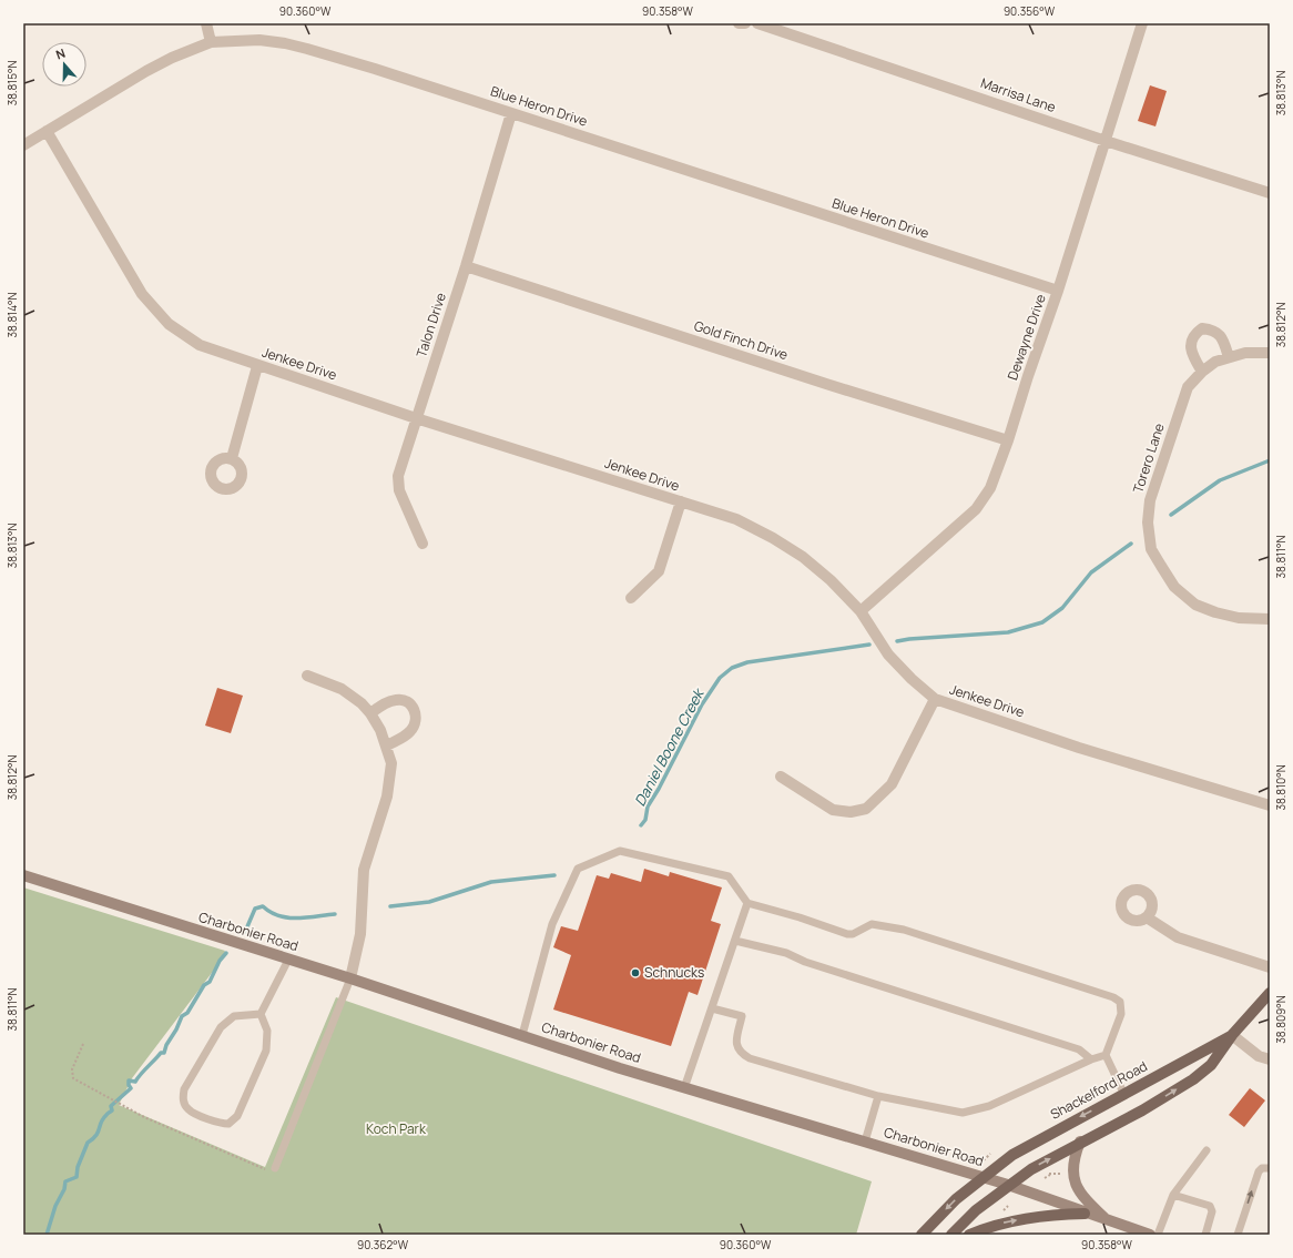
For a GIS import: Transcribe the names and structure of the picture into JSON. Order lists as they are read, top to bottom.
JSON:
{
  "streets": {
    "main road": ["Charbonier Road", "Shackelford Road"],
    "street": [
      "Marrisa Lane",
      "Blue Heron Drive",
      "Talon Drive",
      "Dewayne Drive",
      "Gold Finch Drive",
      "Jenkee Drive",
      "Torero Lane"
    ]
  },
  "crossings": [
    ["Marrisa Lane", "Dewayne Drive"],
    ["Blue Heron Drive", "Talon Drive"],
    ["Blue Heron Drive", "Dewayne Drive"],
    ["Blue Heron Drive", "Jenkee Drive"],
    ["Talon Drive", "Gold Finch Drive"],
    ["Talon Drive", "Jenkee Drive"],
    ["Dewayne Drive", "Gold Finch Drive"],
    ["Dewayne Drive", "Jenkee Drive"],
    ["Charbonier Road", "Shackelford Road"]
  ],
  "water": ["Daniel Boone Creek"],
  "parks": ["Koch Park"],
  "places": ["Schnucks"],
  "north": "top",
  "coordinates": [
    "90.360°W",
    "90.358°W",
    "90.356°W",
    "38.815°N",
    "38.813°N",
    "38.814°N",
    "38.812°N",
    "38.811°N",
    "38.810°N",
    "38.809°N",
    "90.362°W"
  ]
}
